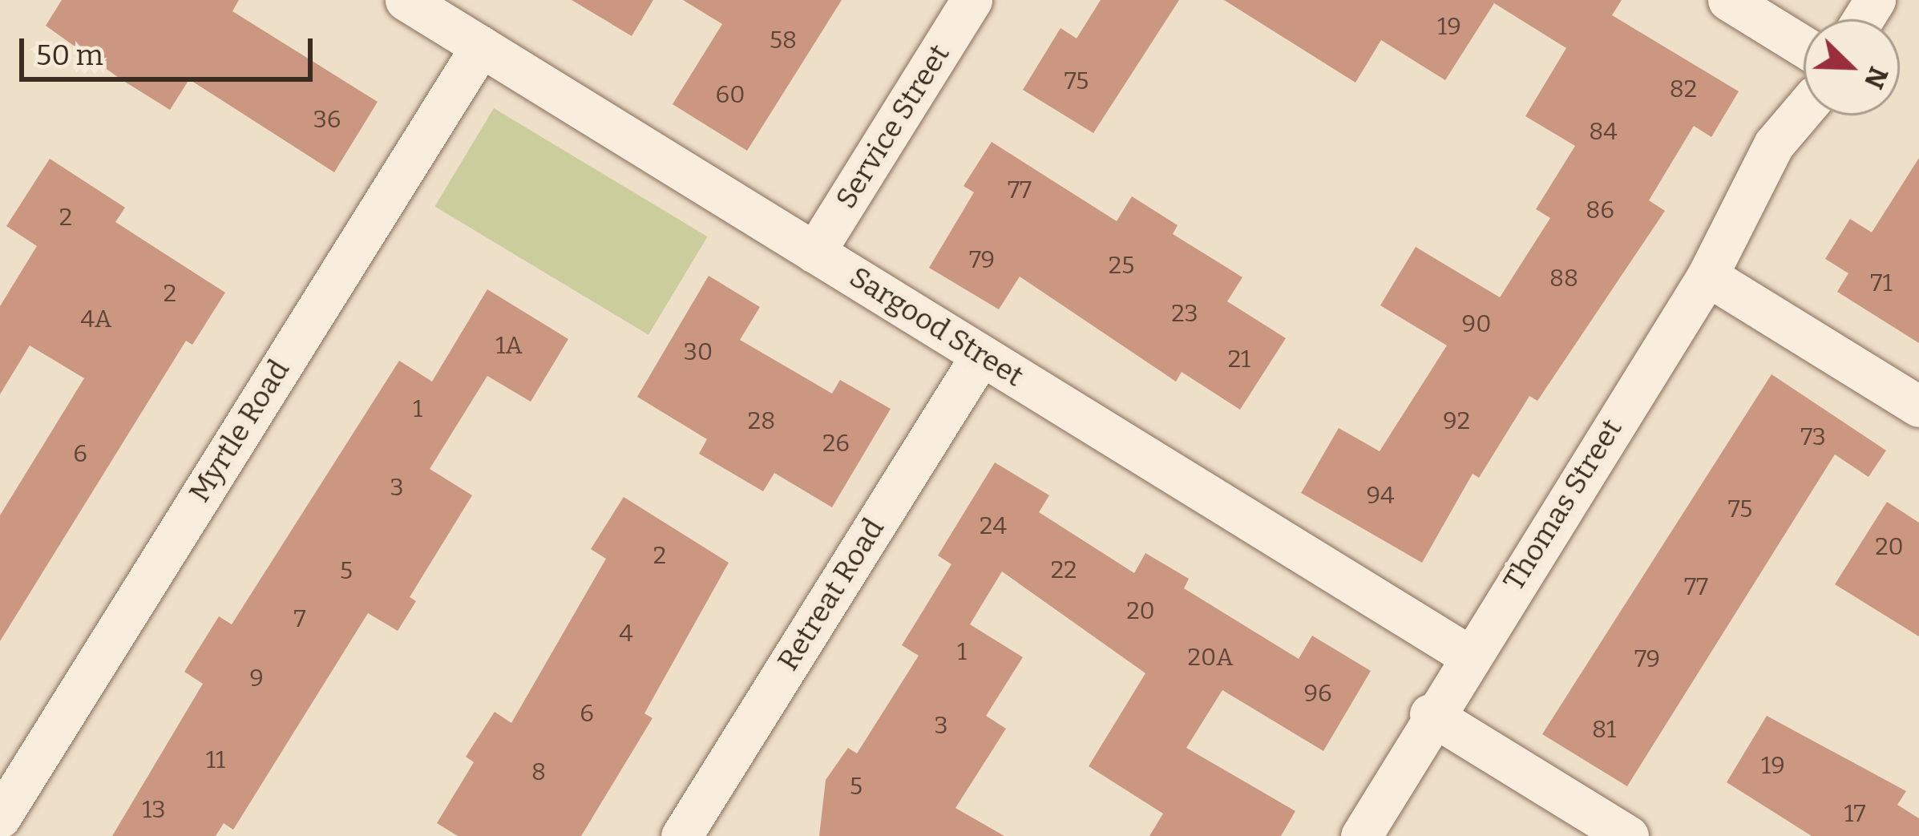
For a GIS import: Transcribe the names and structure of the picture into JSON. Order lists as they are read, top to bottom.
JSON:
{
  "streets": {
    "street": [
      "Service Street",
      "Sargood Street",
      "Myrtle Road",
      "Thomas Street",
      "Retreat Road"
    ]
  },
  "crossings": [
    ["Service Street", "Sargood Street"],
    ["Sargood Street", "Myrtle Road"],
    ["Sargood Street", "Thomas Street"],
    ["Sargood Street", "Retreat Road"]
  ],
  "house_numbers": [
    "19",
    "58",
    "75",
    "82",
    "60",
    "36",
    "84",
    "77",
    "86",
    "2",
    "79",
    "25",
    "88",
    "71",
    "2",
    "23",
    "4A",
    "90",
    "1A",
    "30",
    "21",
    "1",
    "28",
    "92",
    "73",
    "26",
    "6",
    "3",
    "94",
    "75",
    "24",
    "20",
    "2",
    "22",
    "5",
    "77",
    "20",
    "7",
    "4",
    "1",
    "20A",
    "79",
    "9",
    "96",
    "6",
    "3",
    "81",
    "11",
    "19",
    "8",
    "5",
    "13",
    "17"
  ],
  "scale_bar": "50 m",
  "north": "bottom right"
}
